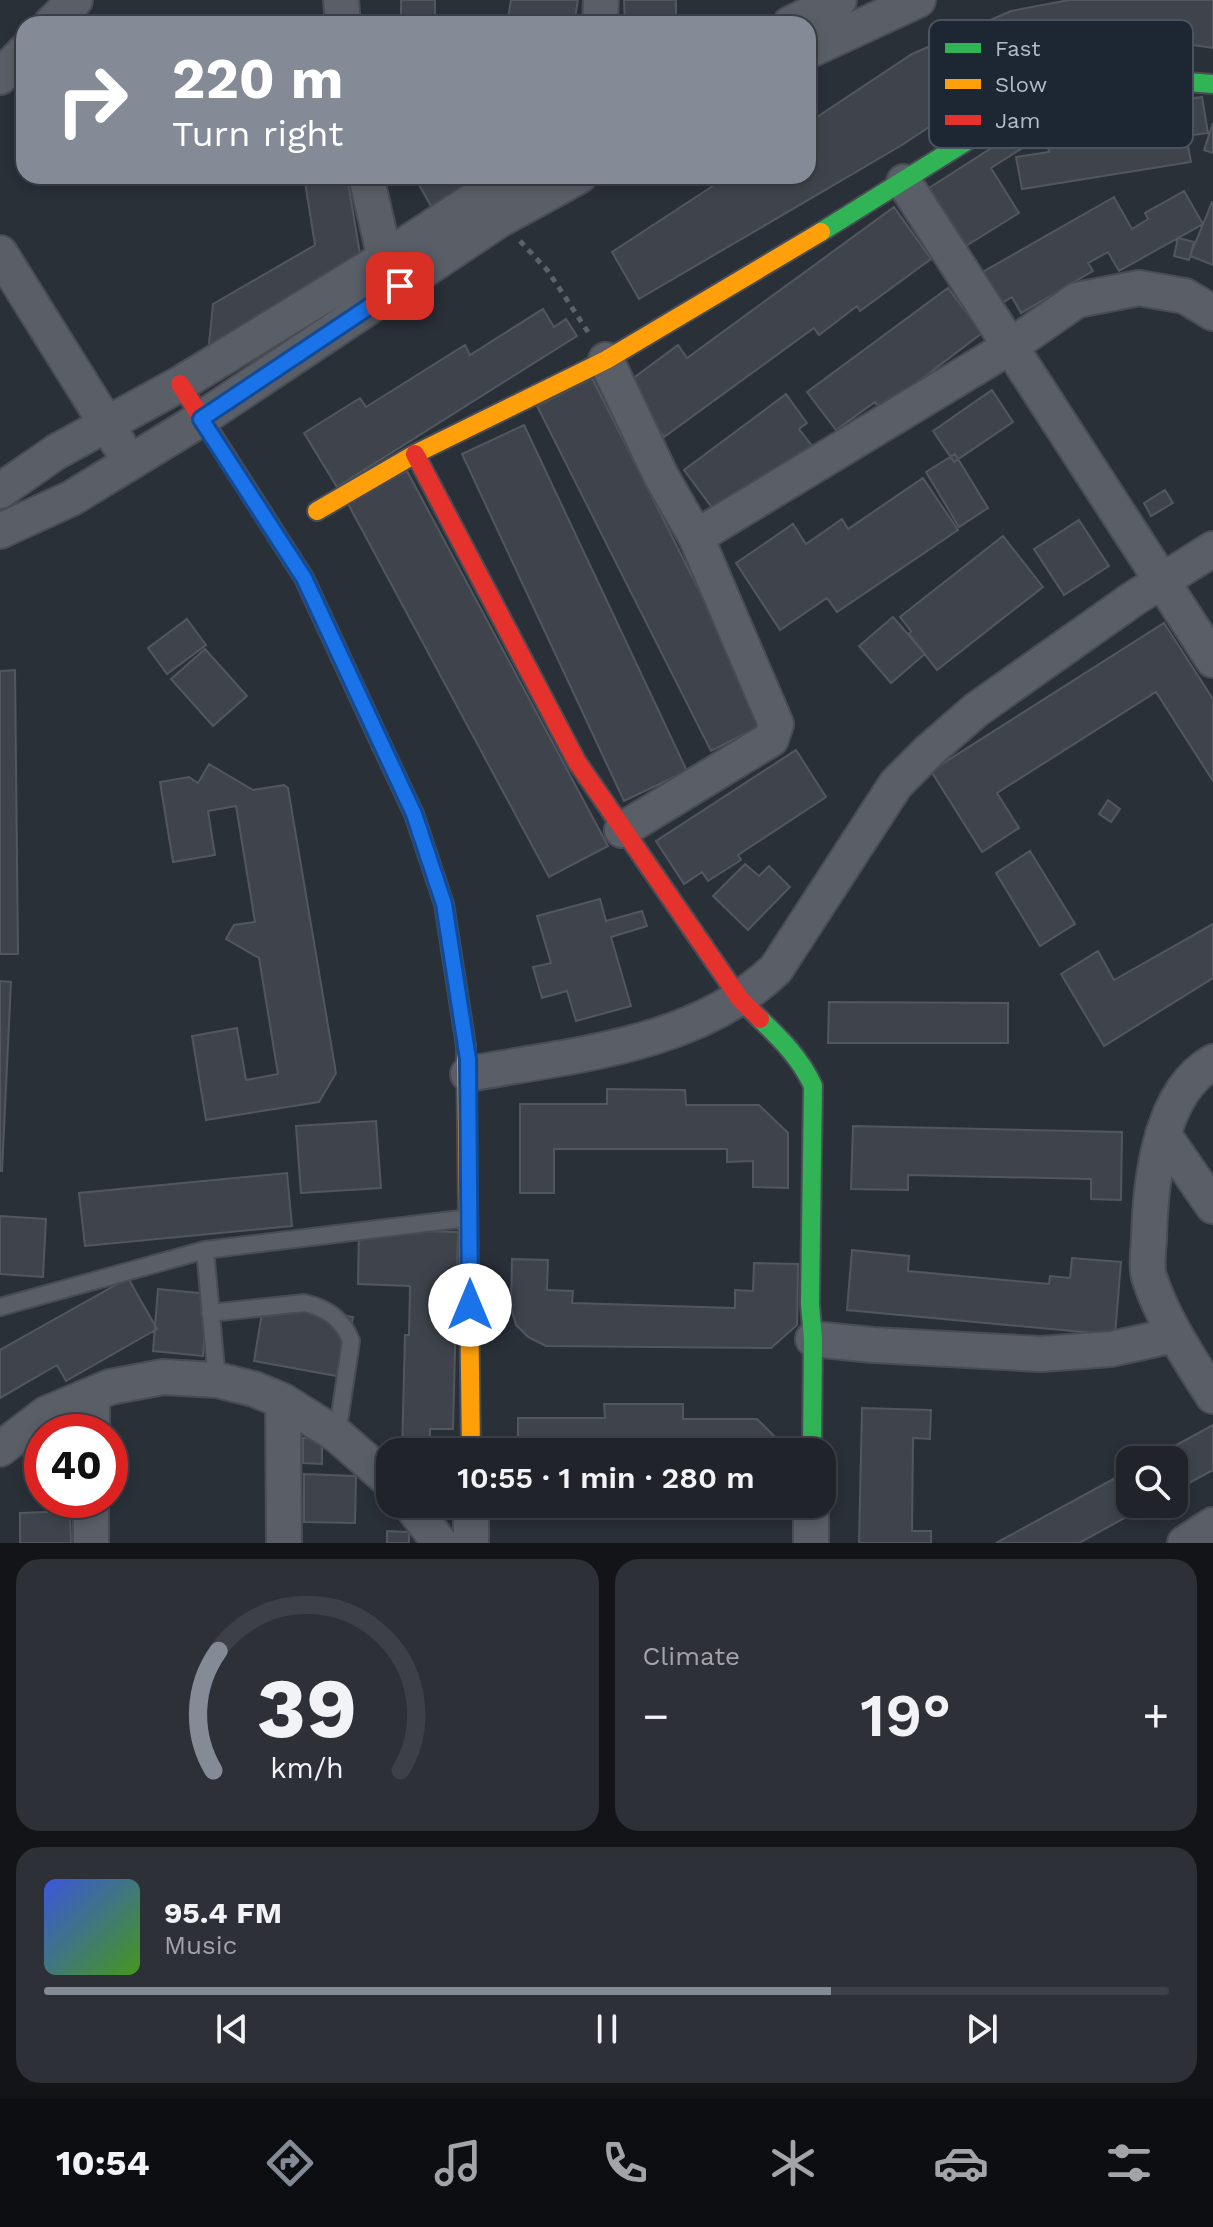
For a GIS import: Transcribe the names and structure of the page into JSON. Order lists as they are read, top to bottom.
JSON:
{
  "legend": ["Fast", "Slow", "Jam"],
  "page": {
    "turn": ["220 m", "Turn right"],
    "limit": "40",
    "trip": "10:55 · 1 min · 280 m",
    "tile": "Climate",
    "heat": ["−", "19°", "+"],
    "song": ["95.4 FM", "Music"],
    "tabs": "10:54",
    "gauge": ["39", "km/h"]
  }
}
